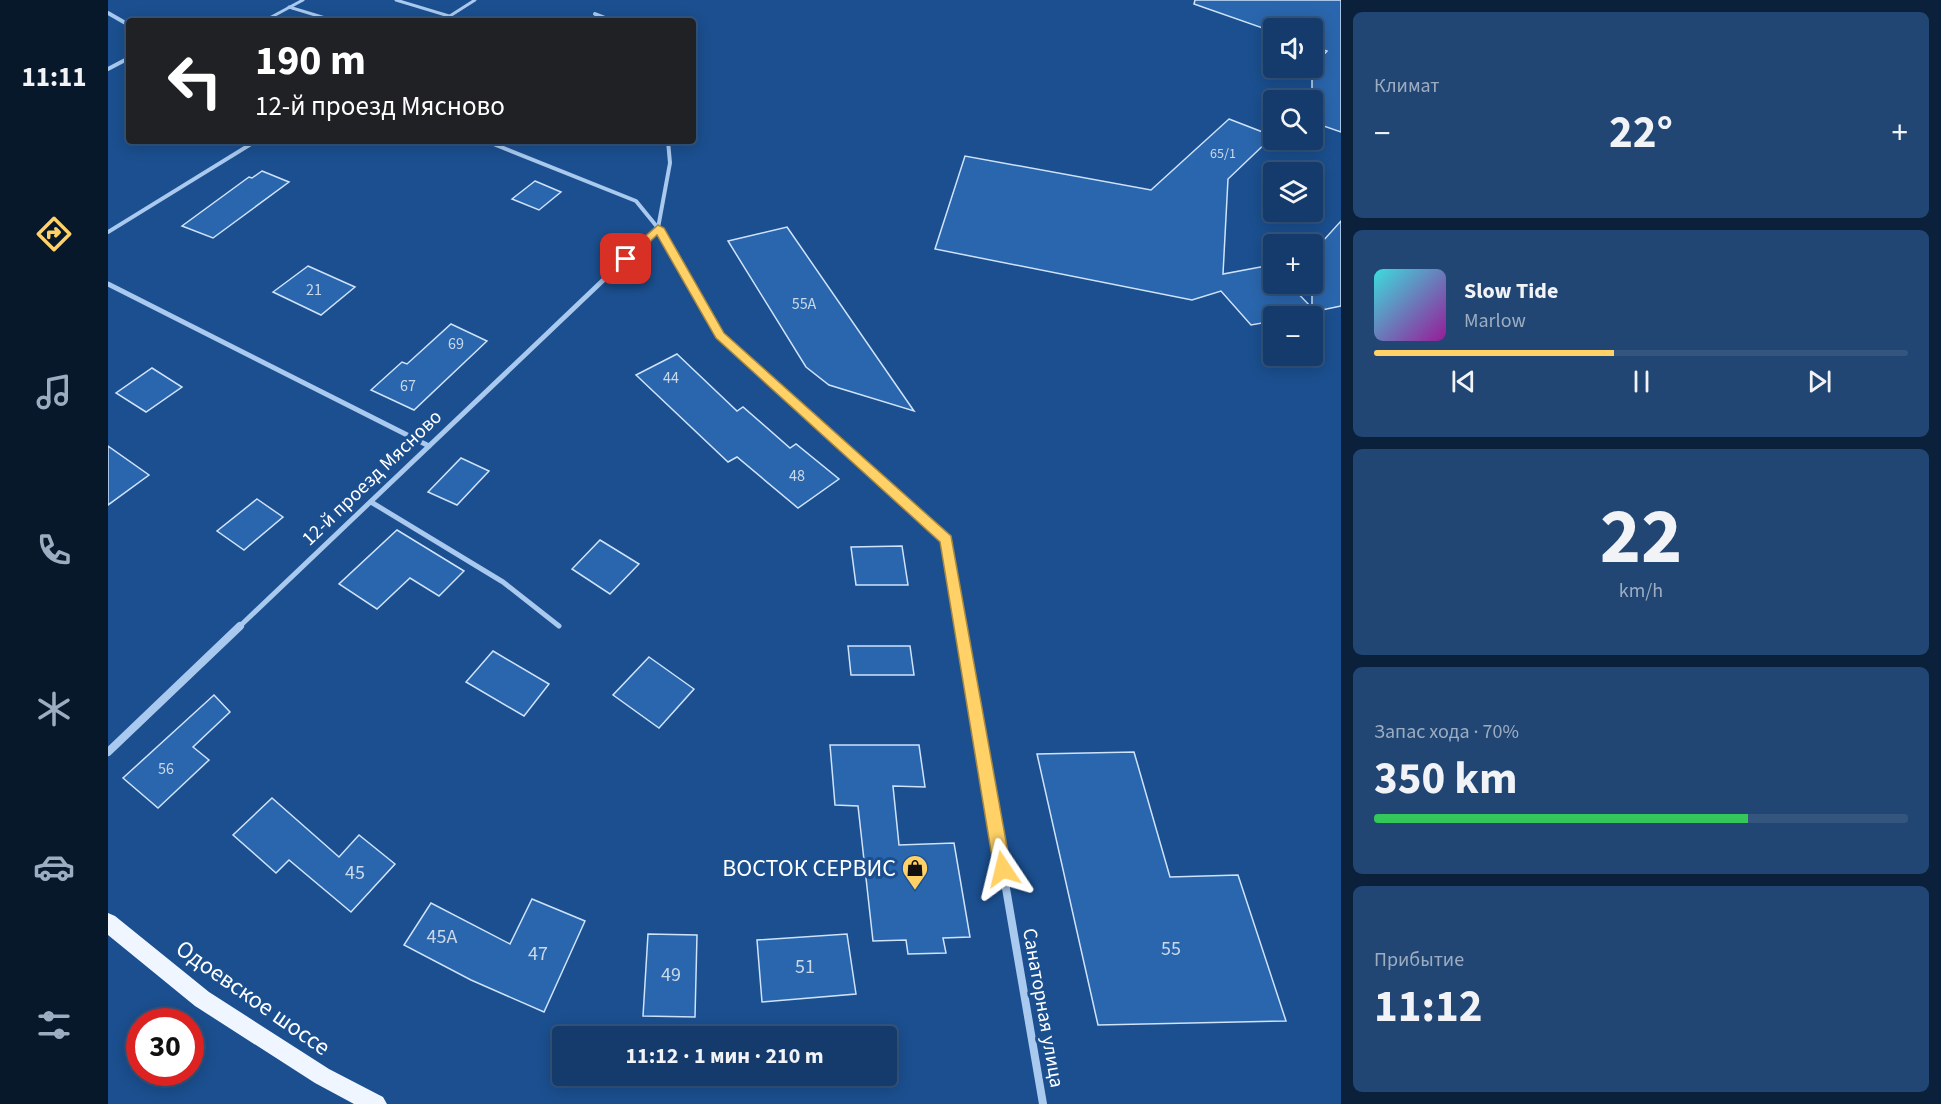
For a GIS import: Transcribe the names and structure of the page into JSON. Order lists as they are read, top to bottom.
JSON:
{
  "streets": {
    "main road": ["Одоевское шоссе"],
    "street": ["12-й проезд Мясново", "Санаторная улица"]
  },
  "crossings": [
    ["12-й проезд Мясново", "Санаторная улица"]
  ],
  "places": {
    "shop": ["ВОСТОК СЕРВИС"]
  },
  "house_numbers": [
    "65/1",
    "21",
    "55А",
    "69",
    "44",
    "67",
    "48",
    "56",
    "45",
    "45А",
    "55",
    "47",
    "51",
    "49"
  ],
  "page": {
    "tabs": "11:11",
    "tile": [
      "Климат",
      ["22", "km/h"],
      ["Запас хода · 70%", "350 km"],
      ["Прибытие", "11:12"]
    ],
    "map_buttons": ["+", "−"],
    "turn": ["190 m", "12-й проезд Мясново"],
    "heat": ["−", "22°", "+"],
    "song": ["Slow Tide", "Marlow"],
    "limit": "30",
    "trip": "11:12 · 1 мин · 210 m"
  }
}
